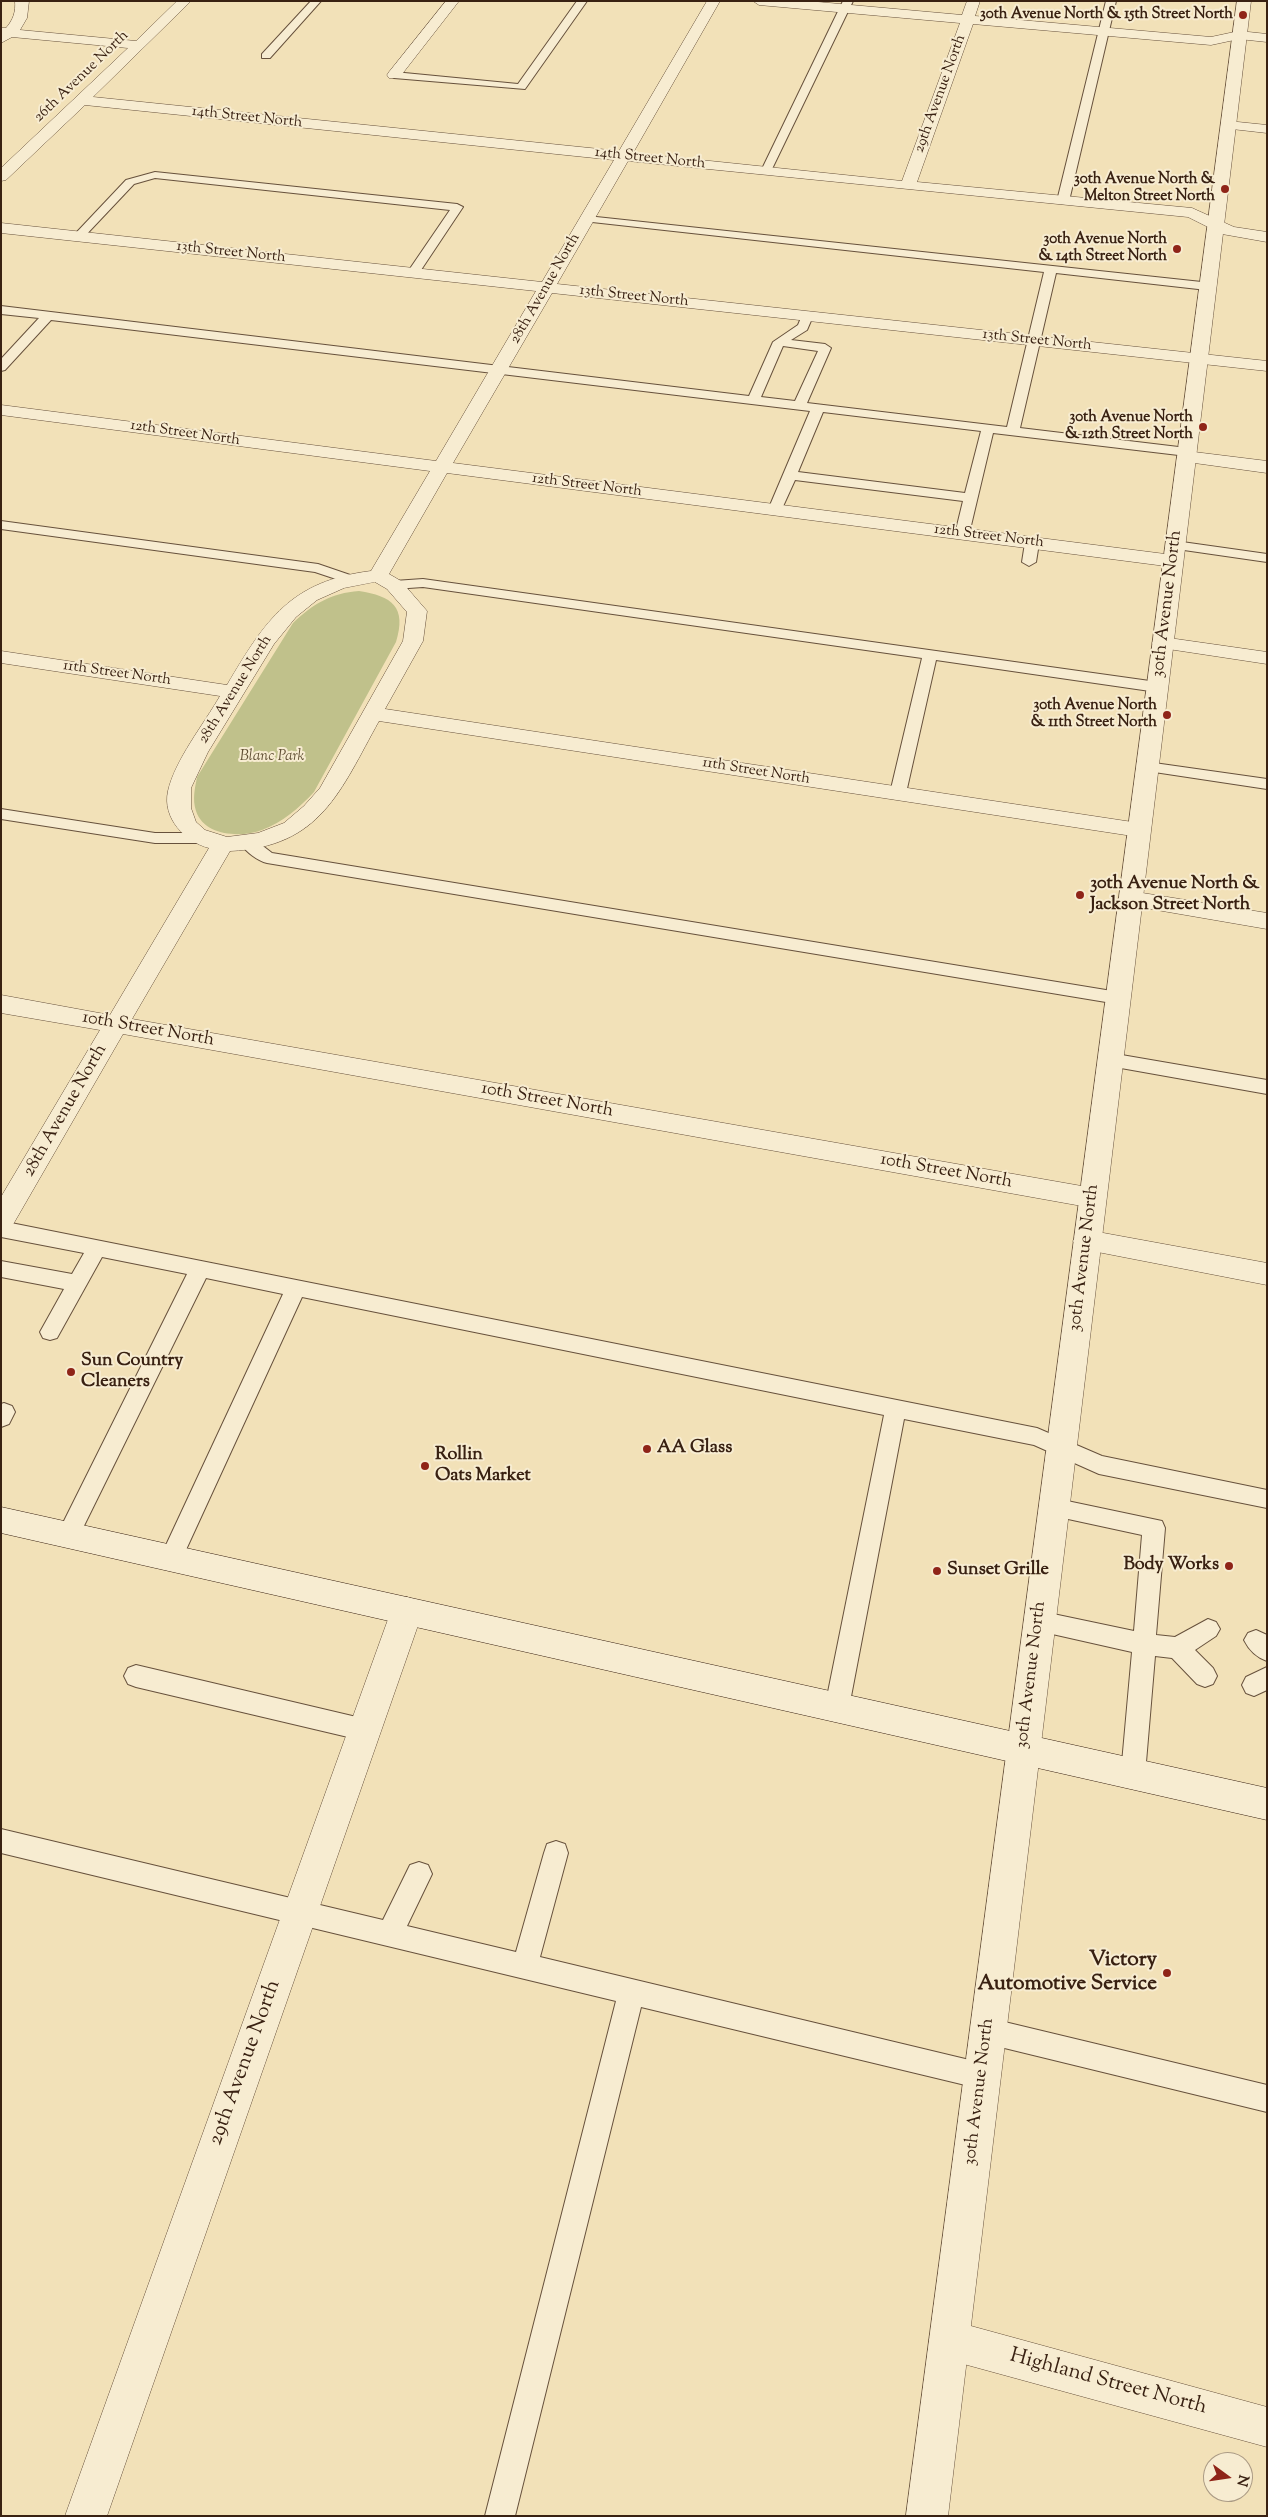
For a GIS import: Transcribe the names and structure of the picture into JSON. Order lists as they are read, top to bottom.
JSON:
{
  "streets": {
    "street": [
      "26th Avenue North",
      "29th Avenue North",
      "14th Street North",
      "13th Street North",
      "28th Avenue North",
      "12th Street North",
      "30th Avenue North",
      "11th Street North",
      "10th Street North",
      "Highland Street North"
    ]
  },
  "crossings": [
    ["26th Avenue North", "14th Street North"],
    ["29th Avenue North", "14th Street North"],
    ["14th Street North", "28th Avenue North"],
    ["14th Street North", "30th Avenue North"],
    ["13th Street North", "28th Avenue North"],
    ["13th Street North", "30th Avenue North"],
    ["28th Avenue North", "12th Street North"],
    ["28th Avenue North", "11th Street North"],
    ["28th Avenue North", "10th Street North"],
    ["12th Street North", "30th Avenue North"],
    ["30th Avenue North", "11th Street North"],
    ["30th Avenue North", "10th Street North"],
    ["30th Avenue North", "Highland Street North"]
  ],
  "parks": ["Blanc Park"],
  "places": [
    "30th Avenue North & 15th Street North",
    "30th Avenue North & Melton Street North",
    "30th Avenue North & 14th Street North",
    "30th Avenue North & 12th Street North",
    "30th Avenue North & 11th Street North",
    "30th Avenue North & Jackson Street North",
    "Sun Country Cleaners",
    "AA Glass",
    "Rollin Oats Market",
    "Body Works",
    "Sunset Grille",
    "Victory Automotive Service"
  ],
  "north": "right"
}
